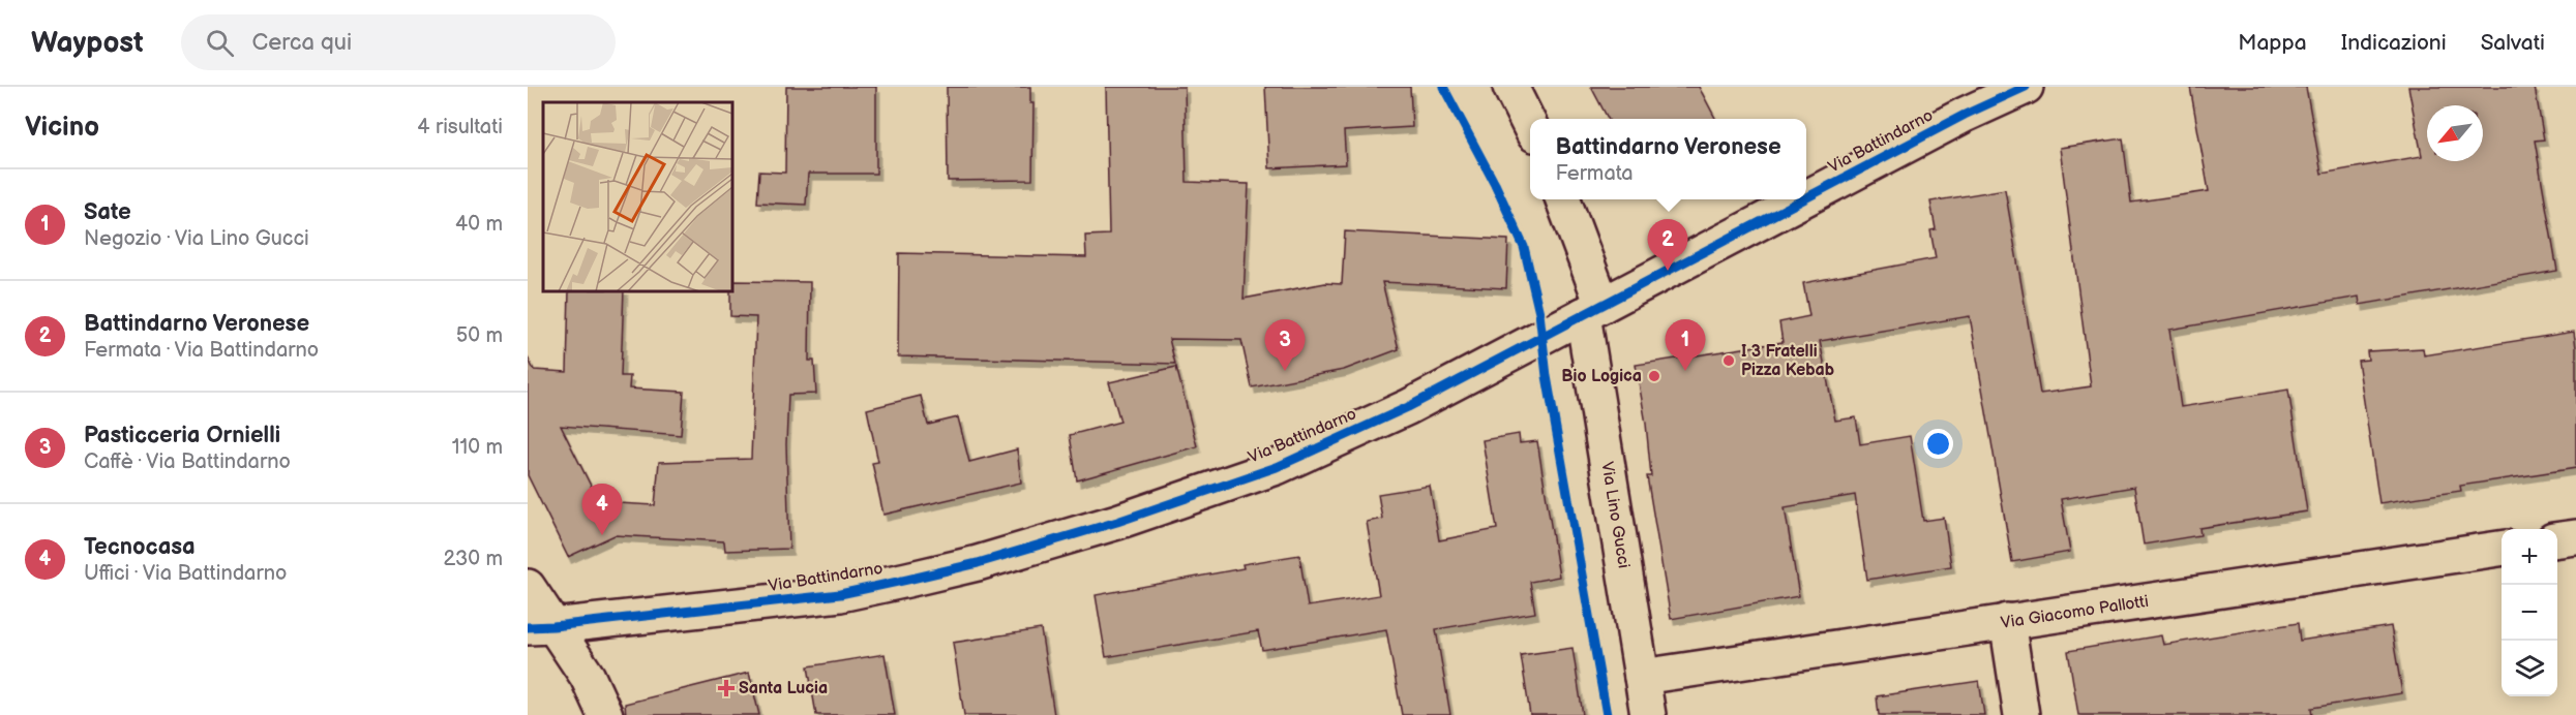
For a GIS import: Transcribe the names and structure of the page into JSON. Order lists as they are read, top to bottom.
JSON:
{
  "streets": {
    "street": ["Via Battindarno", "Via Lino Gucci", "Via Giacomo Pallotti"]
  },
  "crossings": [
    ["Via Battindarno", "Via Lino Gucci"],
    ["Via Lino Gucci", "Via Giacomo Pallotti"]
  ],
  "places": {
    "other": ["I 3 Fratelli Pizza Kebab", "Bio Logica"],
    "health": ["Santa Lucia"]
  },
  "north": "bottom left",
  "page": {
    "header": "Waypost",
    "search": "Cerca qui",
    "nav": ["Mappa", "Indicazioni", "Salvati"],
    "heading": ["Vicino", "4 risultati"],
    "popup": ["Battindarno Veronese", "Fermata"],
    "list": [
      {
        "mark": "1",
        "name": "Sate",
        "note": "Negozio · Via Lino Gucci",
        "value": "40 m"
      },
      {
        "mark": "2",
        "name": "Battindarno Veronese",
        "note": "Fermata · Via Battindarno",
        "value": "50 m"
      },
      {
        "mark": "3",
        "name": "Pasticceria Ornielli",
        "note": "Caffè · Via Battindarno",
        "value": "110 m"
      },
      {
        "mark": "4",
        "name": "Tecnocasa",
        "note": "Uffici · Via Battindarno",
        "value": "230 m"
      }
    ],
    "pins": [
      "2",
      "1",
      "3",
      "4"
    ],
    "map_buttons": ["+", "−"]
  }
}
